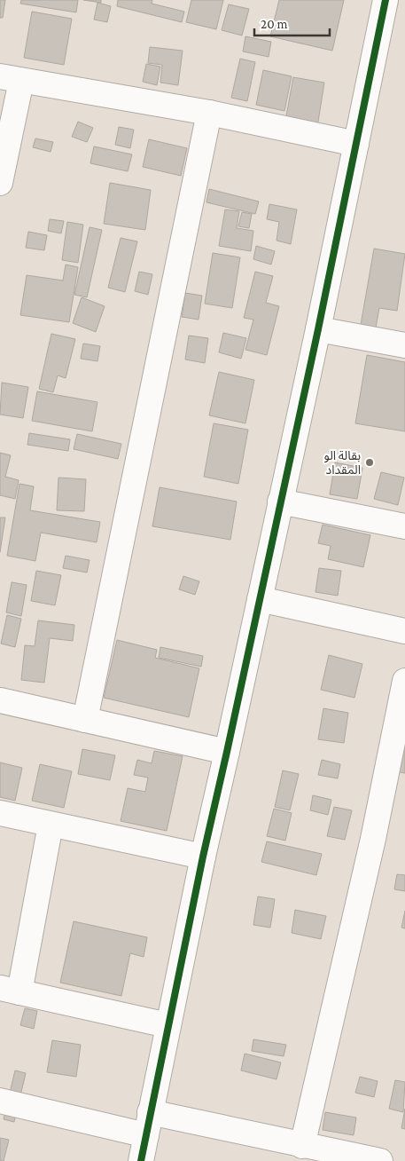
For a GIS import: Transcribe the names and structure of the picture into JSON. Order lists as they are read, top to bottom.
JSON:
{
  "places": ["بقالة الو المقداد"],
  "scale_bar": "20 m"
}
